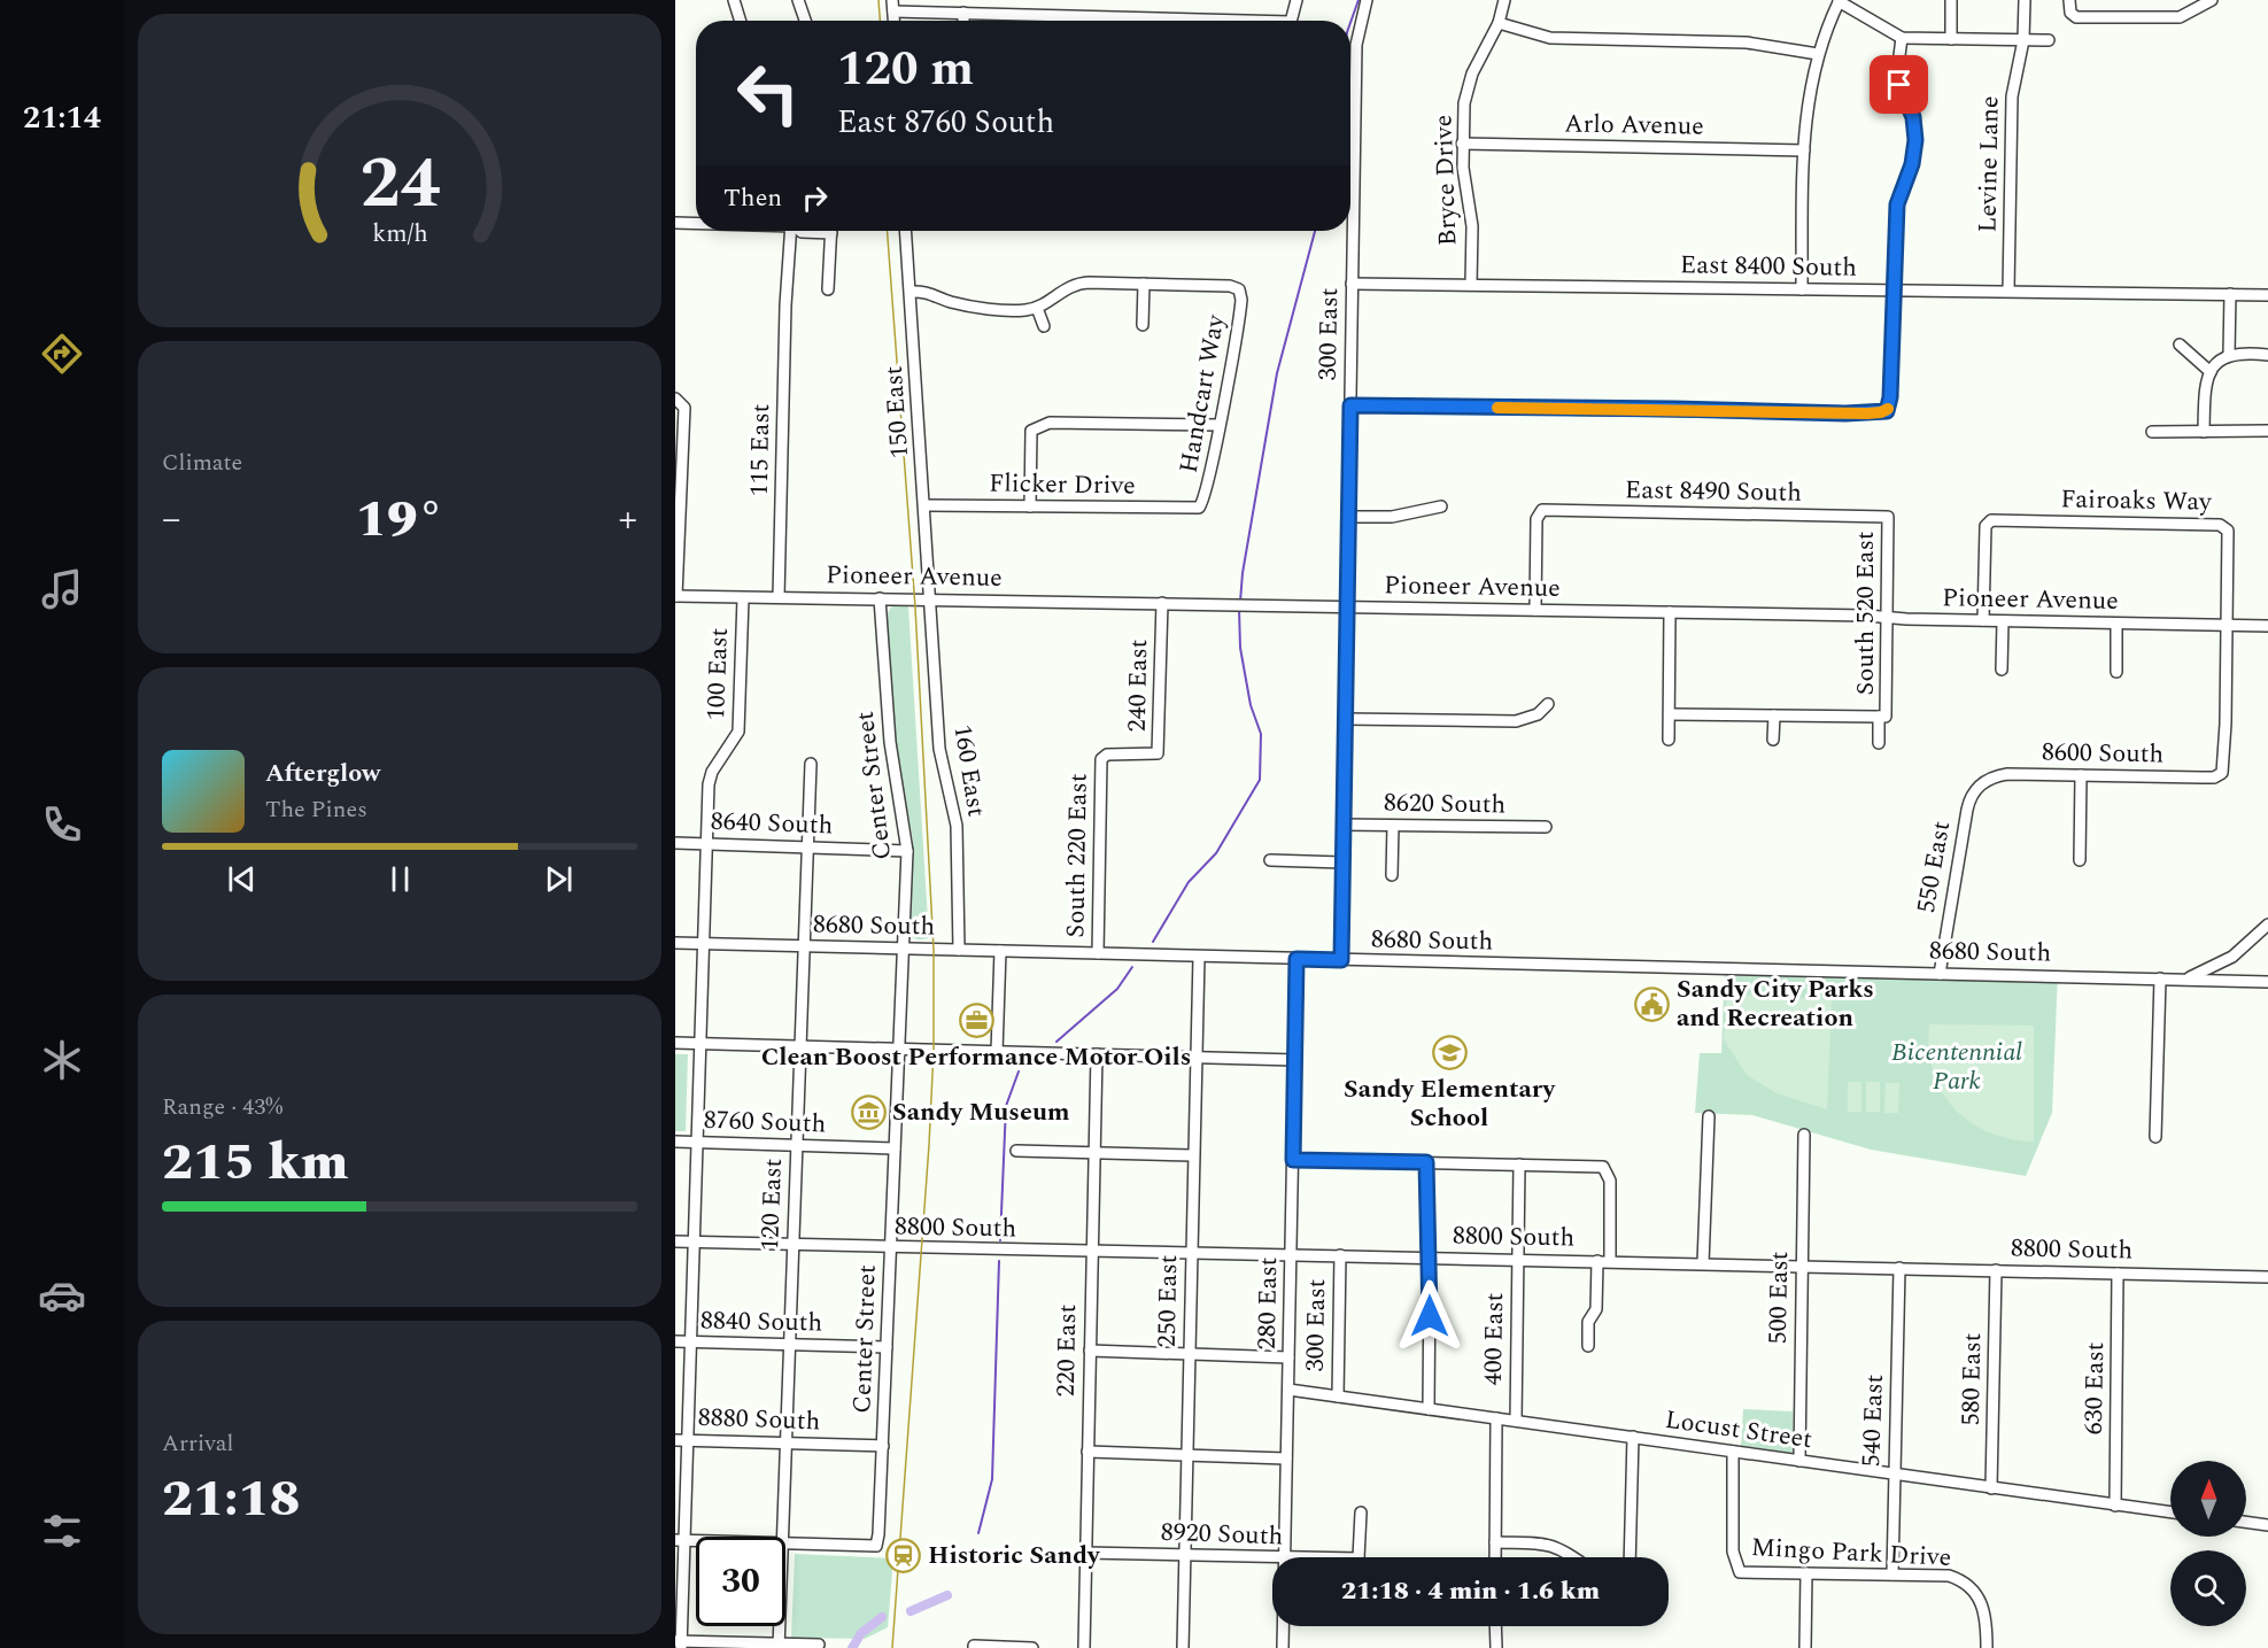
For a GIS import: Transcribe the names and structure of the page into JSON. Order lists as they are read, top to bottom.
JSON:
{
  "streets": {
    "street": [
      "Arlo Avenue",
      "Levine Lane",
      "Bryce Drive",
      "East 8400 South",
      "300 East",
      "Handcart Way",
      "150 East",
      "115 East",
      "Flicker Drive",
      "East 8490 South",
      "Fairoaks Way",
      "Pioneer Avenue",
      "South 520 East",
      "100 East",
      "240 East",
      "8600 South",
      "160 East",
      "Center Street",
      "8620 South",
      "8640 South",
      "South 220 East",
      "550 East",
      "8680 South",
      "8760 South",
      "120 East",
      "8800 South",
      "500 East",
      "250 East",
      "280 East",
      "8840 South",
      "400 East",
      "220 East",
      "580 East",
      "630 East",
      "8880 South",
      "540 East",
      "Locust Street",
      "8920 South",
      "Mingo Park Drive"
    ]
  },
  "crossings": [
    ["Arlo Avenue", "Bryce Drive"],
    ["Levine Lane", "East 8400 South"],
    ["Bryce Drive", "East 8400 South"],
    ["East 8400 South", "300 East"],
    ["300 East", "Pioneer Avenue"],
    ["300 East", "8620 South"],
    ["300 East", "8680 South"],
    ["300 East", "8800 South"],
    ["300 East", "Locust Street"],
    ["Handcart Way", "Flicker Drive"],
    ["150 East", "Flicker Drive"],
    ["150 East", "Pioneer Avenue"],
    ["150 East", "160 East"],
    ["115 East", "Pioneer Avenue"],
    ["East 8490 South", "Pioneer Avenue"],
    ["East 8490 South", "South 520 East"],
    ["Fairoaks Way", "Pioneer Avenue"],
    ["Fairoaks Way", "8600 South"],
    ["Pioneer Avenue", "South 520 East"],
    ["Pioneer Avenue", "100 East"],
    ["Pioneer Avenue", "240 East"],
    ["Pioneer Avenue", "8600 South"],
    ["Pioneer Avenue", "160 East"],
    ["Pioneer Avenue", "Center Street"],
    ["100 East", "8640 South"],
    ["240 East", "South 220 East"],
    ["8600 South", "550 East"],
    ["160 East", "8680 South"],
    ["Center Street", "8640 South"],
    ["Center Street", "8680 South"],
    ["Center Street", "8760 South"],
    ["Center Street", "8800 South"],
    ["Center Street", "8840 South"],
    ["Center Street", "8880 South"],
    ["8640 South", "120 East"],
    ["South 220 East", "8680 South"],
    ["550 East", "8680 South"],
    ["8680 South", "120 East"],
    ["8680 South", "250 East"],
    ["8680 South", "280 East"],
    ["8760 South", "120 East"],
    ["120 East", "8800 South"],
    ["120 East", "8840 South"],
    ["120 East", "8880 South"],
    ["8800 South", "500 East"],
    ["8800 South", "250 East"],
    ["8800 South", "280 East"],
    ["8800 South", "400 East"],
    ["8800 South", "220 East"],
    ["8800 South", "580 East"],
    ["8800 South", "630 East"],
    ["8800 South", "540 East"],
    ["500 East", "Locust Street"],
    ["250 East", "8920 South"],
    ["280 East", "Locust Street"],
    ["280 East", "8920 South"],
    ["400 East", "Locust Street"],
    ["220 East", "8920 South"],
    ["580 East", "Locust Street"],
    ["630 East", "Locust Street"],
    ["540 East", "Locust Street"],
    ["540 East", "Mingo Park Drive"],
    ["Locust Street", "Mingo Park Drive"]
  ],
  "parks": ["Bicentennial Park"],
  "places": {
    "public building": ["Sandy City Parks and Recreation"],
    "office": ["Clean Boost Performance Motor Oils"],
    "school or university": ["Sandy Elementary School"],
    "museum": ["Sandy Museum"],
    "station": ["Historic Sandy"]
  },
  "north": "top",
  "page": {
    "tabs": "21:14",
    "turn": ["120 m", "East 8760 South"],
    "then": "Then",
    "tile": [
      "Climate",
      ["Range · 43%", "215 km"],
      ["Arrival", "21:18"]
    ],
    "heat": ["−", "19°", "+"],
    "song": ["Afterglow", "The Pines"],
    "limit": "30",
    "trip": "21:18 · 4 min · 1.6 km",
    "gauge": ["24", "km/h"]
  }
}
